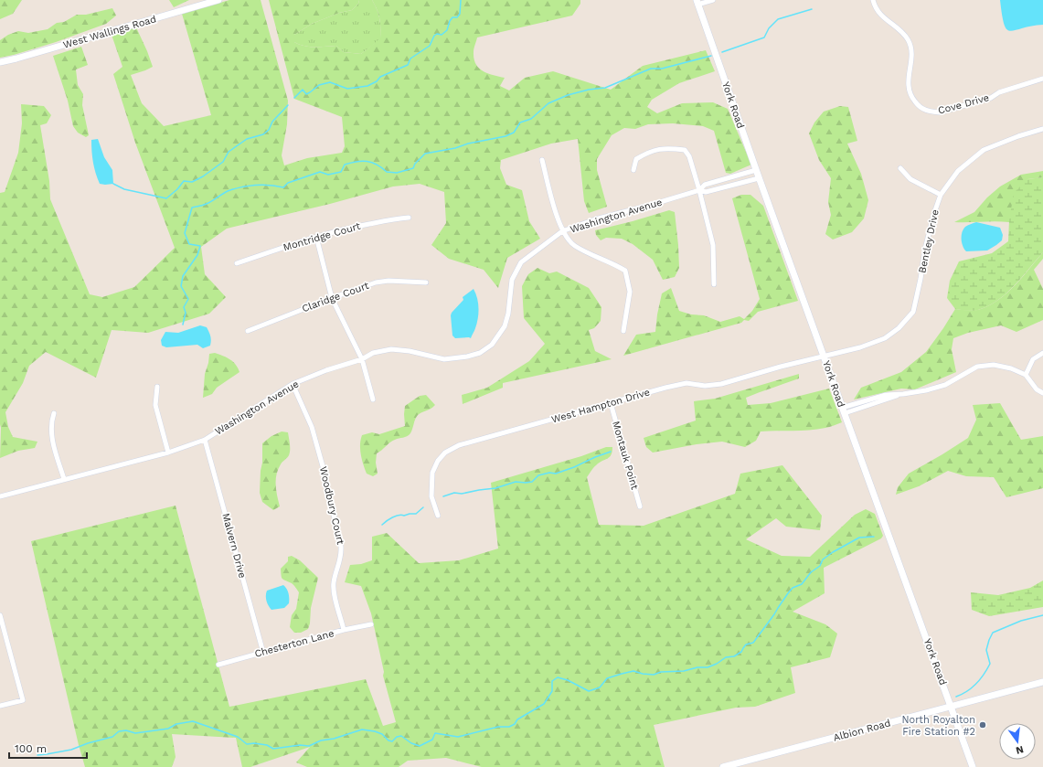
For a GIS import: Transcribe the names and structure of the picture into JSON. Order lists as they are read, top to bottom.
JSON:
{
  "streets": {
    "street": [
      "West Wallings Road",
      "Cove Drive",
      "York Road",
      "Washington Avenue",
      "Montridge Court",
      "Bentley Drive",
      "Claridge Court",
      "West Hampton Drive",
      "Montauk Point",
      "Woodbury Court",
      "Malvern Drive",
      "Chesterton Lane",
      "Albion Road"
    ]
  },
  "crossings": [
    ["York Road", "Washington Avenue"],
    ["York Road", "Bentley Drive"],
    ["York Road", "West Hampton Drive"],
    ["York Road", "Albion Road"],
    ["Washington Avenue", "Woodbury Court"],
    ["Washington Avenue", "Malvern Drive"],
    ["Bentley Drive", "West Hampton Drive"],
    ["West Hampton Drive", "Montauk Point"],
    ["Woodbury Court", "Chesterton Lane"],
    ["Malvern Drive", "Chesterton Lane"]
  ],
  "places": ["North Royalton Fire Station #2"],
  "scale_bar": "100 m",
  "north": "bottom"
}
